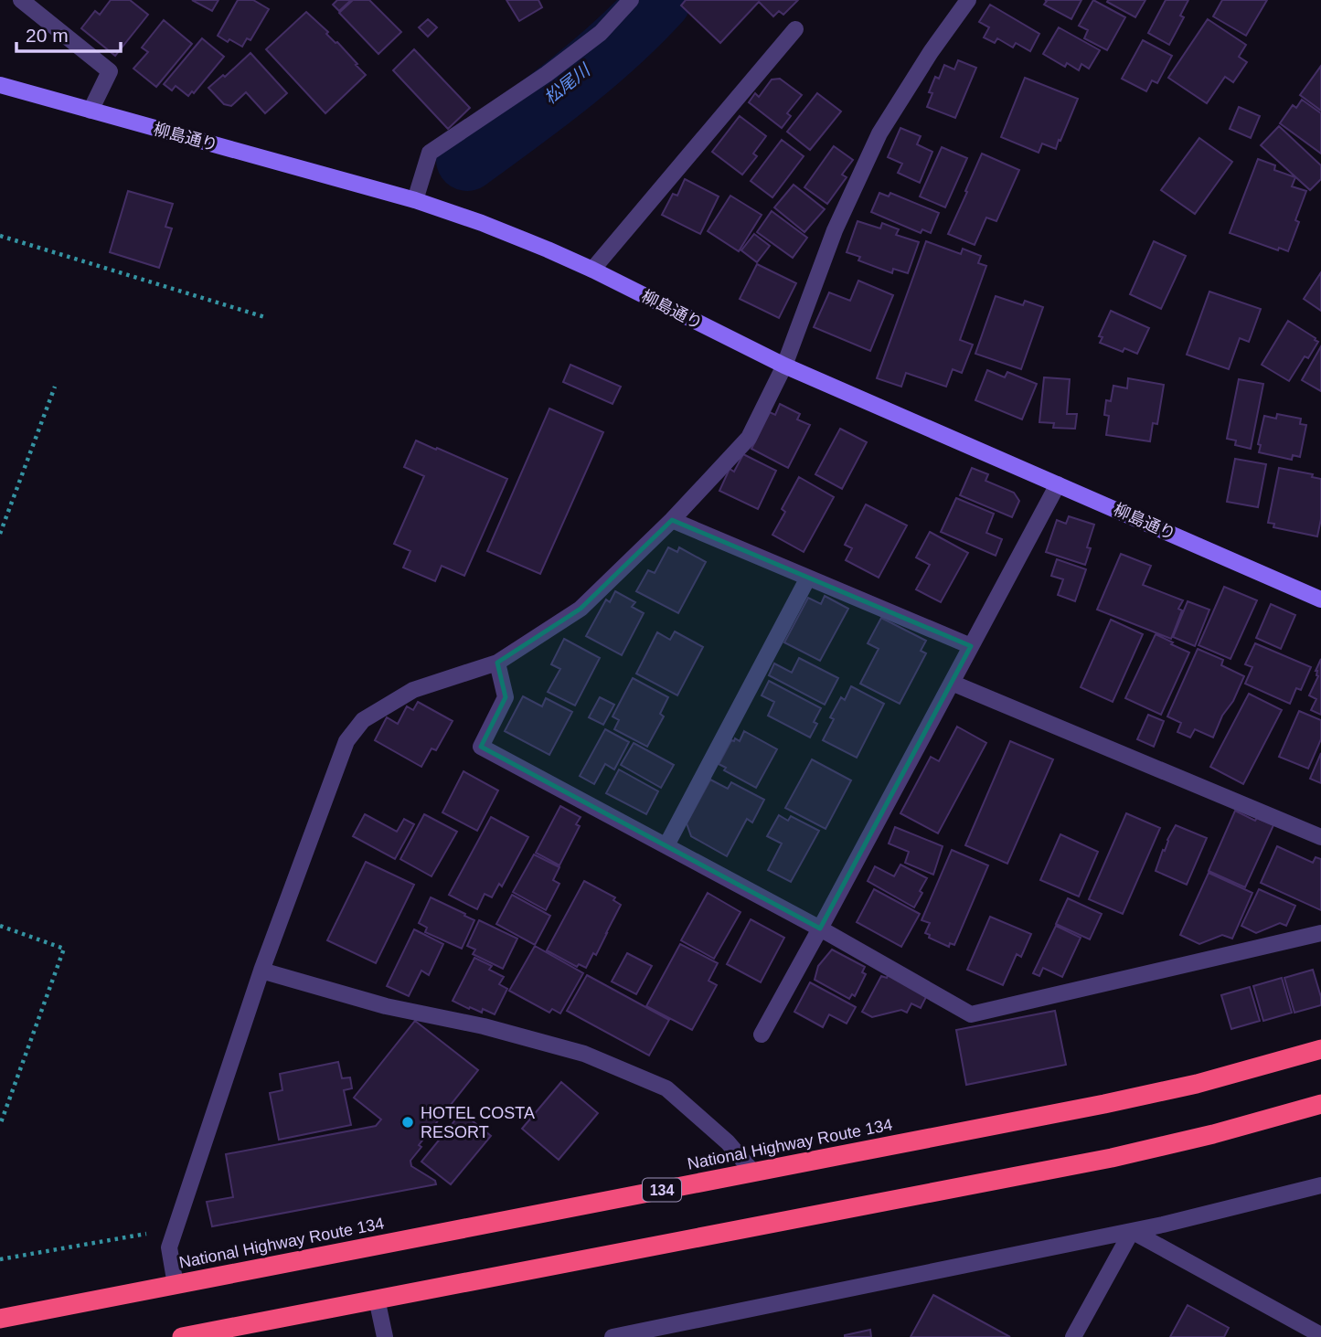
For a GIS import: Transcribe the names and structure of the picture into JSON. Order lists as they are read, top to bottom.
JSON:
{
  "streets": {
    "highway": ["National Highway Route 134", "134"],
    "street": ["柳島通り"]
  },
  "water": ["松尾川"],
  "places": ["HOTEL COSTA RESORT"],
  "scale_bar": "20 m"
}
